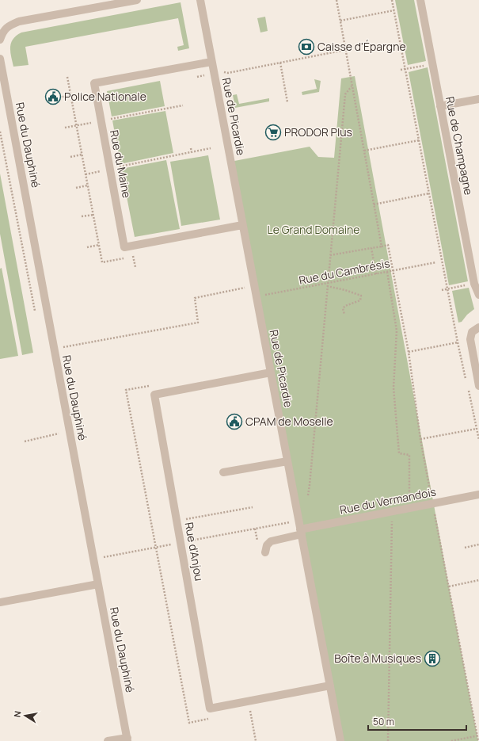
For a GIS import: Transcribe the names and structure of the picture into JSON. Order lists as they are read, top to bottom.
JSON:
{
  "streets": {
    "street": [
      "Rue de Picardie",
      "Rue du Dauphiné",
      "Rue de Champagne",
      "Rue du Maine",
      "Rue du Vermandois",
      "Rue d'Anjou"
    ],
    "path": ["Rue du Cambrésis"]
  },
  "crossings": [
    ["Rue de Picardie", "Rue du Maine"],
    ["Rue de Picardie", "Rue du Cambrésis"],
    ["Rue de Picardie", "Rue du Vermandois"]
  ],
  "parks": ["Le Grand Domaine"],
  "places": {
    "bank": ["Caisse d'Épargne"],
    "public building": ["Police Nationale", "CPAM de Moselle"],
    "supermarket": ["PRODOR Plus"],
    "building": ["Boîte à Musiques"]
  },
  "scale_bar": "50 m",
  "north": "left"
}
